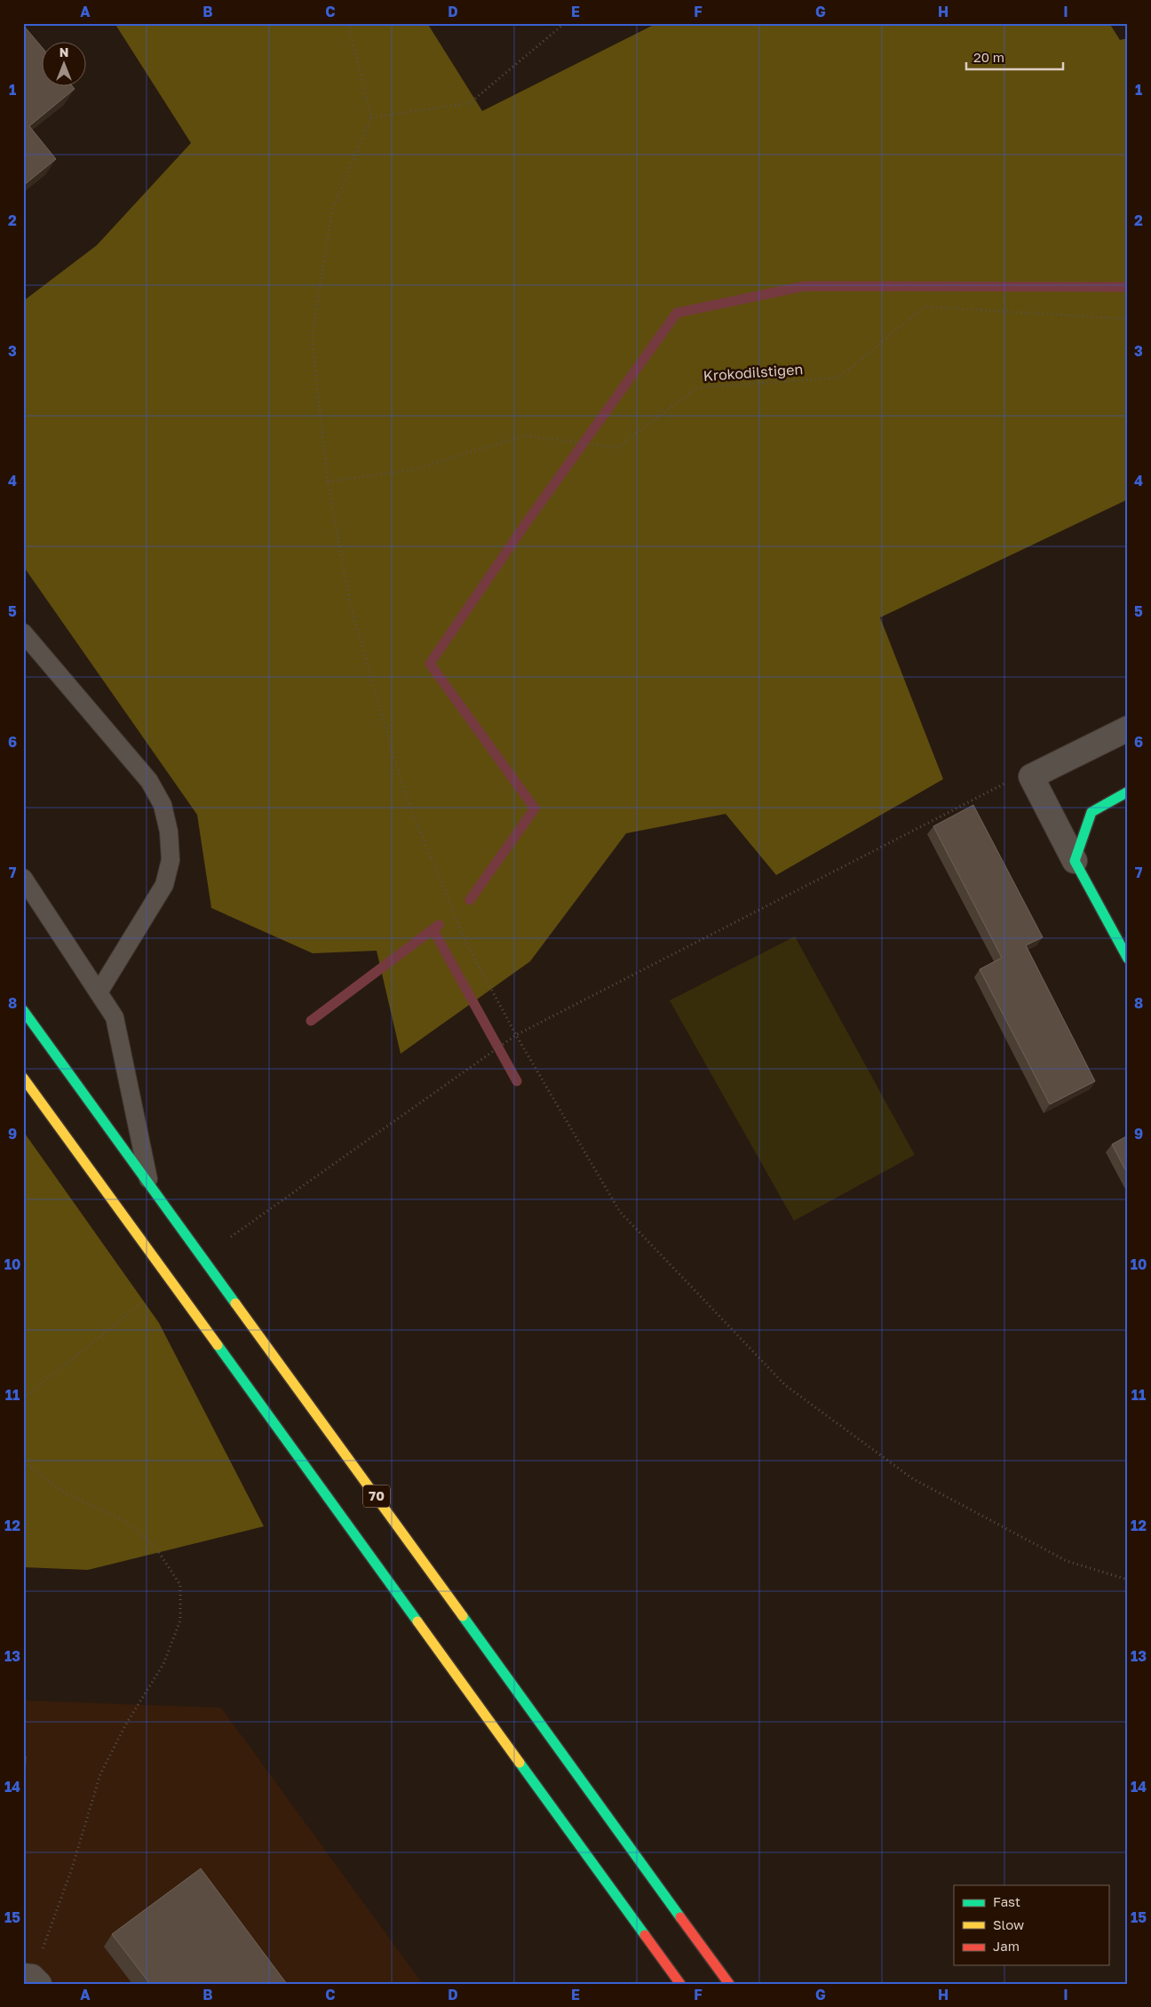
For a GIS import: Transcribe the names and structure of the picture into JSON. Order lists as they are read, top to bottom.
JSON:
{
  "streets": {
    "main road": ["70"],
    "path": ["Krokodilstigen"]
  },
  "legend": ["Fast", "Slow", "Jam"],
  "scale_bar": "20 m",
  "north": "top",
  "grid": {
    "columns": [
      "A",
      "B",
      "C",
      "D",
      "E",
      "F",
      "G",
      "H",
      "I"
    ],
    "rows": [
      "1",
      "2",
      "3",
      "4",
      "5",
      "6",
      "7",
      "8",
      "9",
      "10",
      "11",
      "12",
      "13",
      "14",
      "15"
    ]
  }
}
